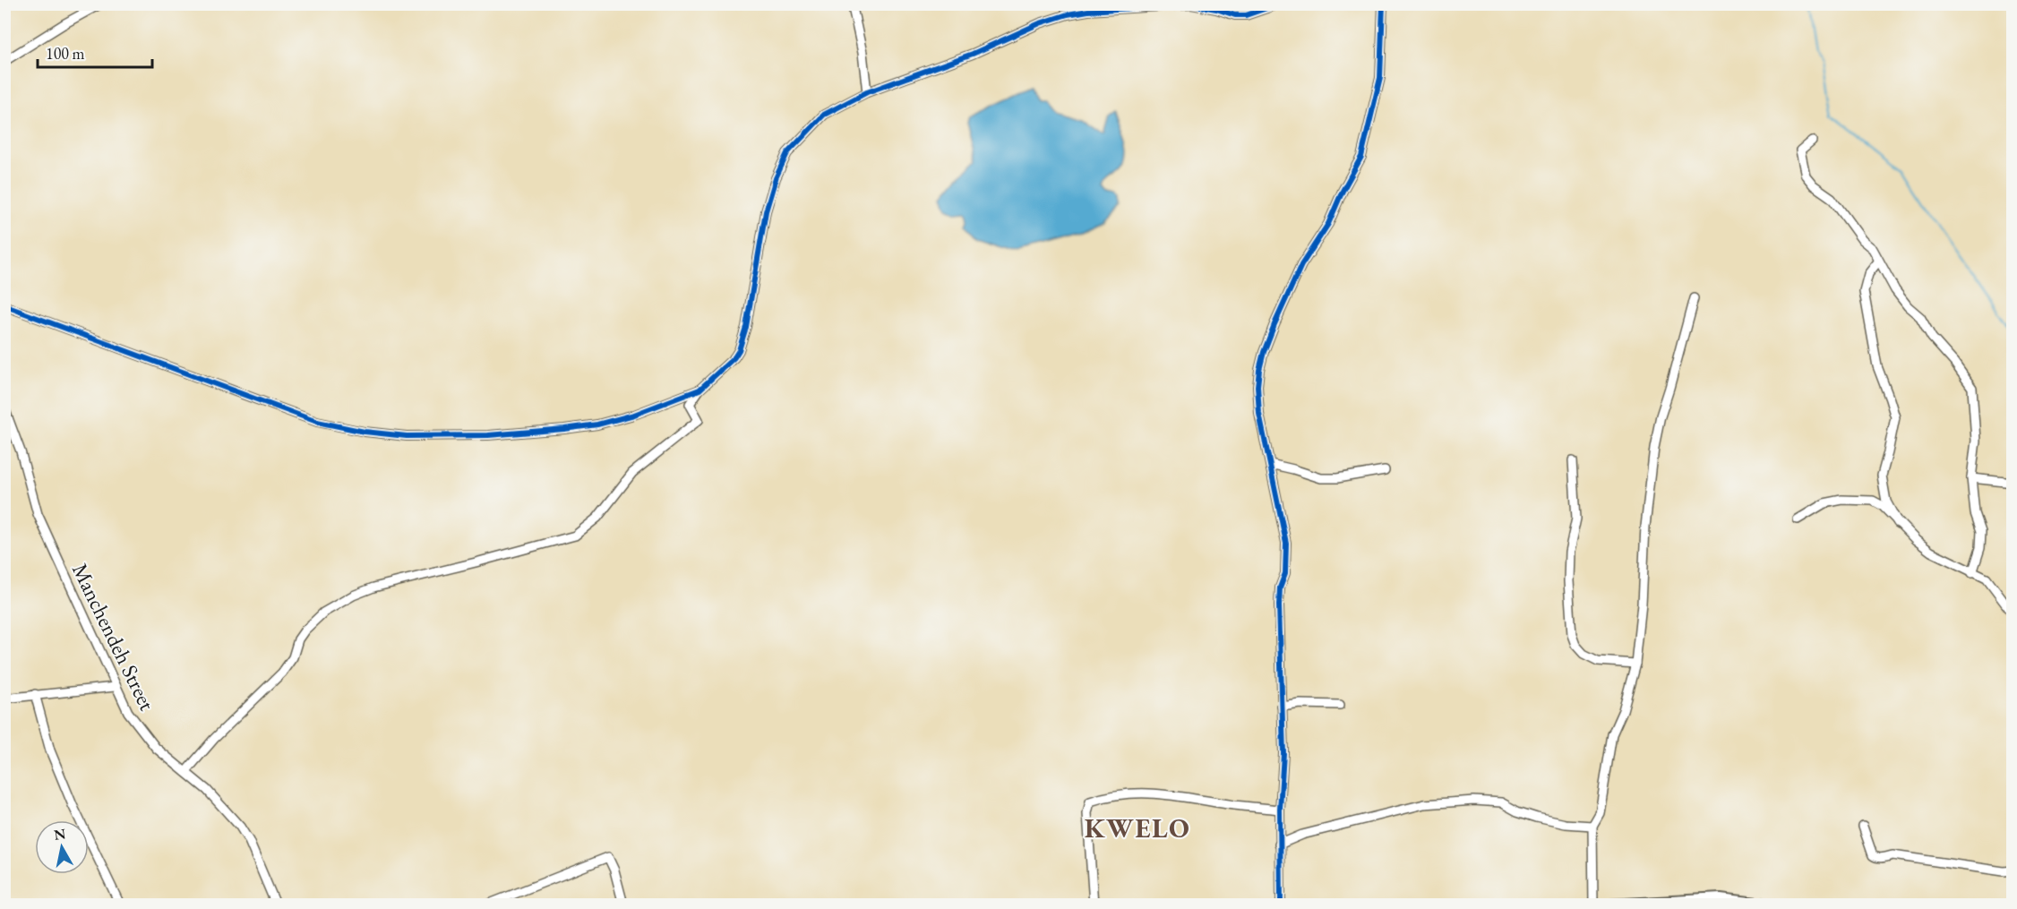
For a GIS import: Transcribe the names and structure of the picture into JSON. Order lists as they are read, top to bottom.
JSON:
{
  "streets": {
    "street": ["Manchendeh Street"]
  },
  "districts": ["KWELO"],
  "scale_bar": "100 m",
  "north": "top"
}
